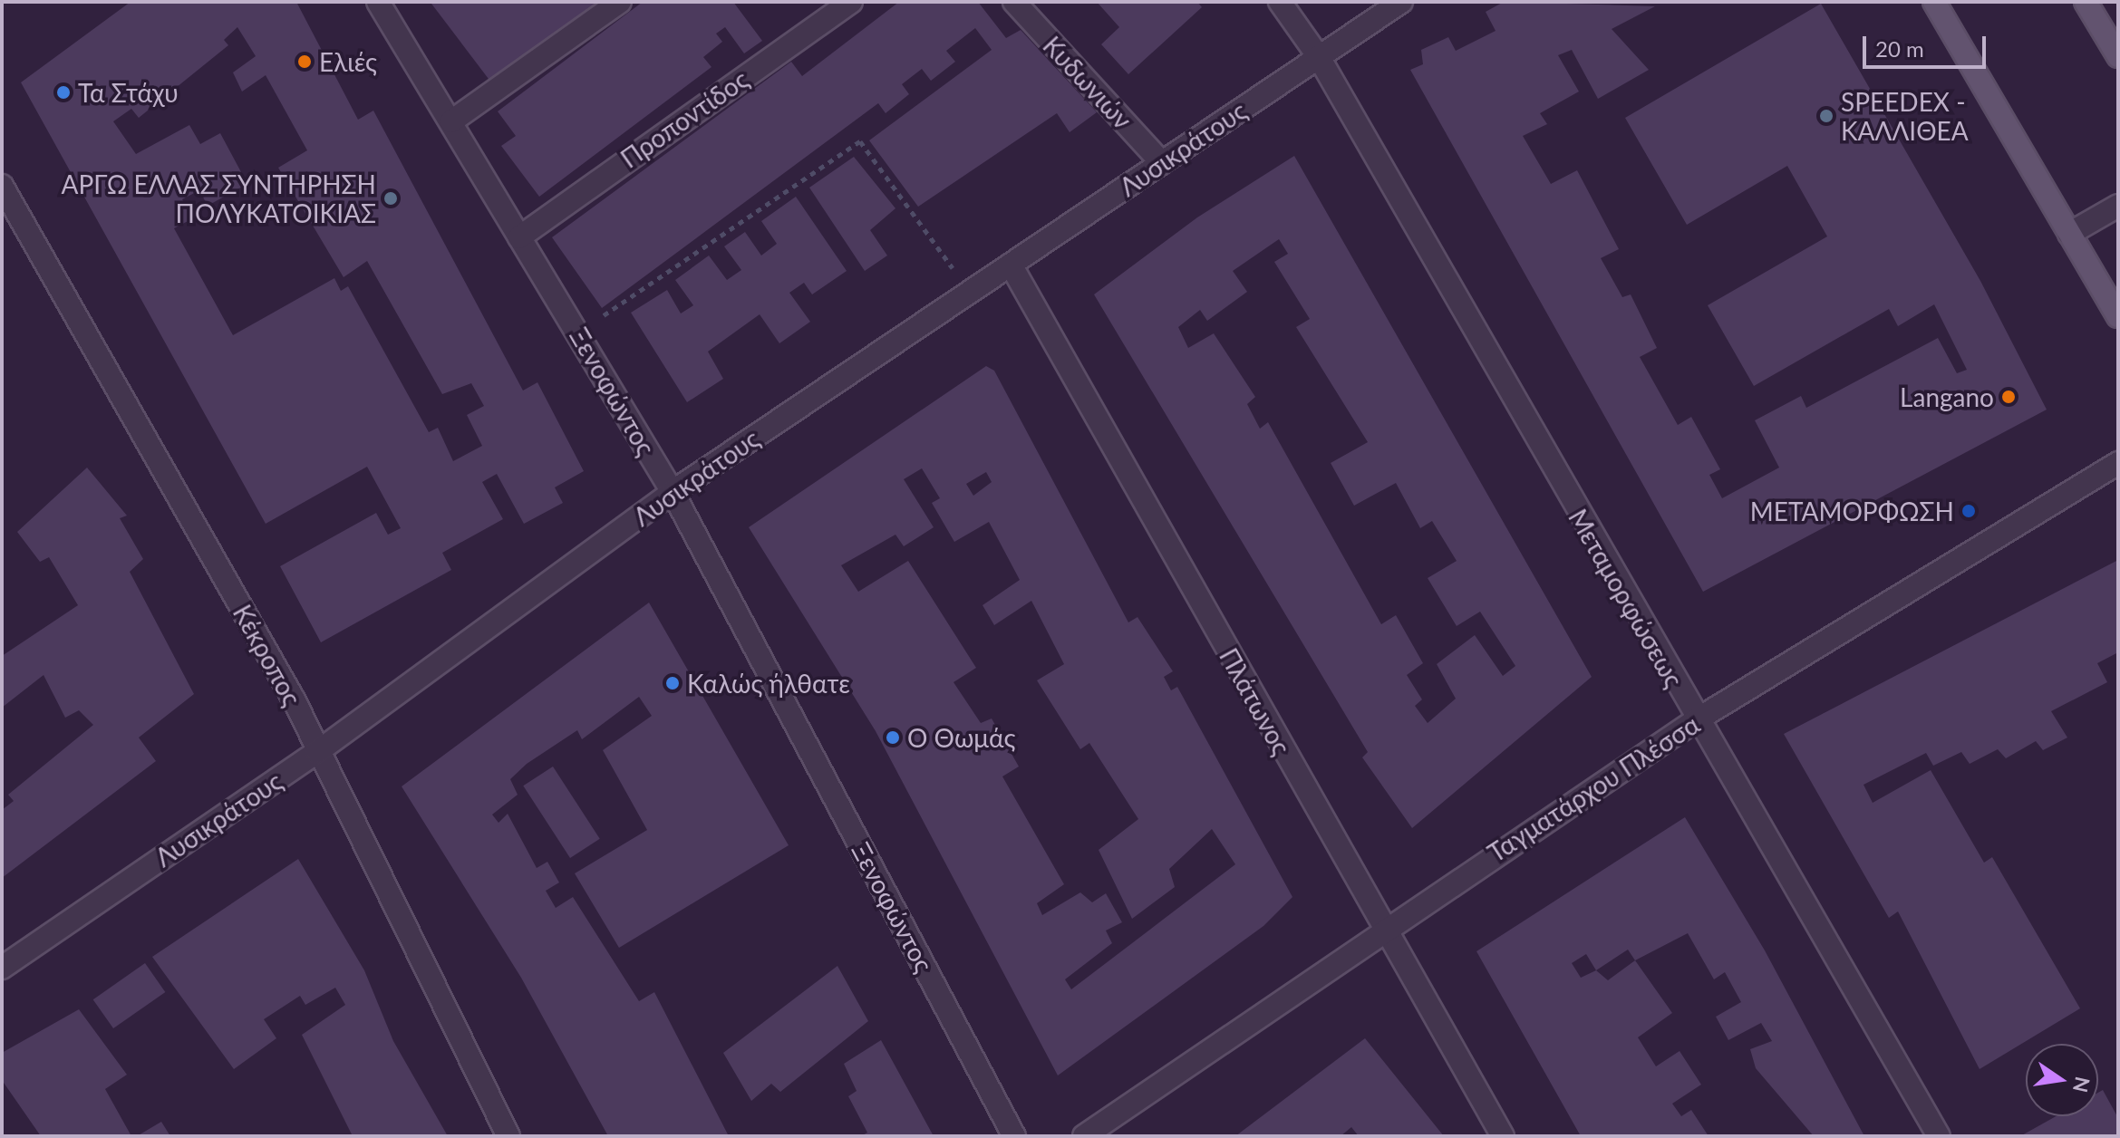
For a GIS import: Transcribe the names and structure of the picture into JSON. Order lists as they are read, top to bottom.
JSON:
{
  "streets": {
    "street": [
      "Κυδωνιών",
      "Προποντίδος",
      "Λυσικράτους",
      "Ξενοφώντος",
      "Μεταμορφώσεως",
      "Κέκροπος",
      "Πλάτωνος",
      "Ταγματάρχου Πλέσσα"
    ]
  },
  "crossings": [
    ["Κυδωνιών", "Λυσικράτους"],
    ["Προποντίδος", "Ξενοφώντος"],
    ["Λυσικράτους", "Ξενοφώντος"],
    ["Λυσικράτους", "Μεταμορφώσεως"],
    ["Λυσικράτους", "Κέκροπος"],
    ["Λυσικράτους", "Πλάτωνος"],
    ["Μεταμορφώσεως", "Ταγματάρχου Πλέσσα"],
    ["Πλάτωνος", "Ταγματάρχου Πλέσσα"]
  ],
  "places": [
    "Ελιές",
    "Τα Στάχυ",
    "SPEEDEX - ΚΑΛΛΙΘΕΑ",
    "ΑΡΓΩ ΕΛΛΑΣ ΣΥΝΤΗΡΗΣΗ ΠΟΛΥΚΑΤΟΙΚΙΑΣ",
    "Langano",
    "ΜΕΤΑΜΟΡΦΩΣΗ",
    "Καλώς ήλθατε",
    "Ο Θωμάς"
  ],
  "scale_bar": "20 m",
  "north": "right"
}
